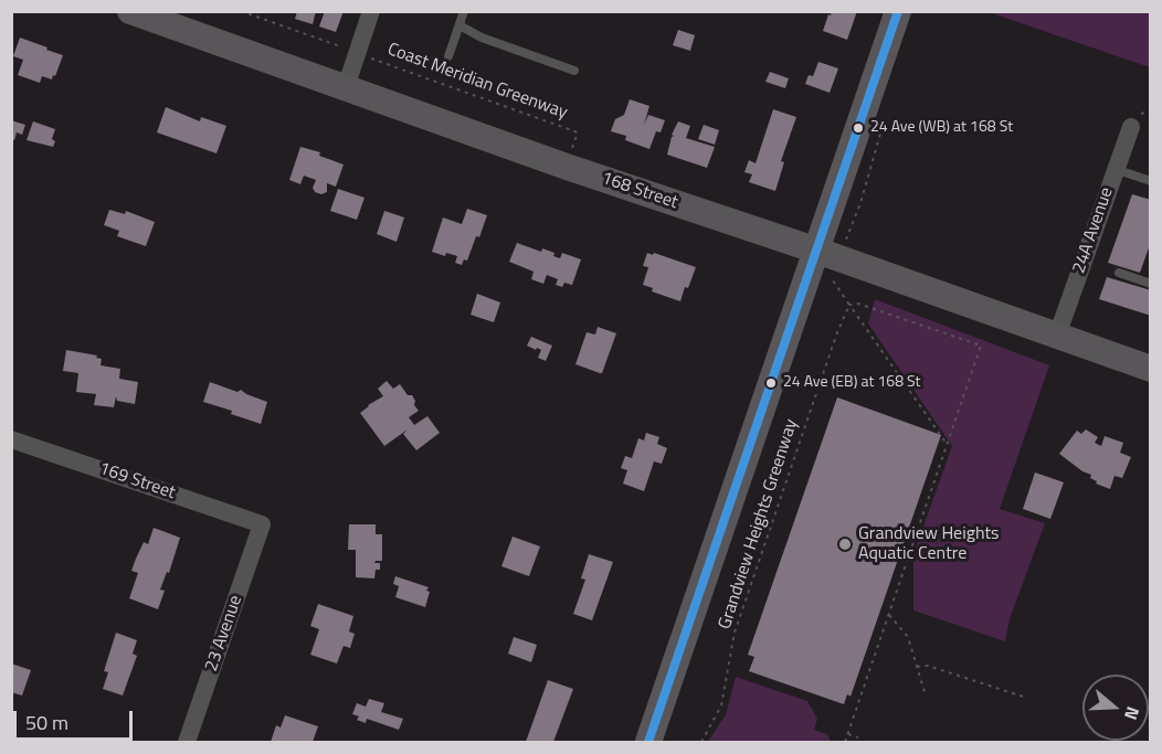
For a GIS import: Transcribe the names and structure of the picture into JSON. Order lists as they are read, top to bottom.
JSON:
{
  "streets": {
    "main road": ["168 Street"],
    "street": ["24A Avenue", "169 Street", "23 Avenue"],
    "path": ["Coast Meridian Greenway", "Grandview Heights Greenway"]
  },
  "crossings": [
    ["168 Street", "24A Avenue"],
    ["169 Street", "23 Avenue"]
  ],
  "places": ["24 Ave (WB) at 168 St", "24 Ave (EB) at 168 St", "Grandview Heights Aquatic Centre"],
  "scale_bar": "50 m",
  "north": "right"
}
